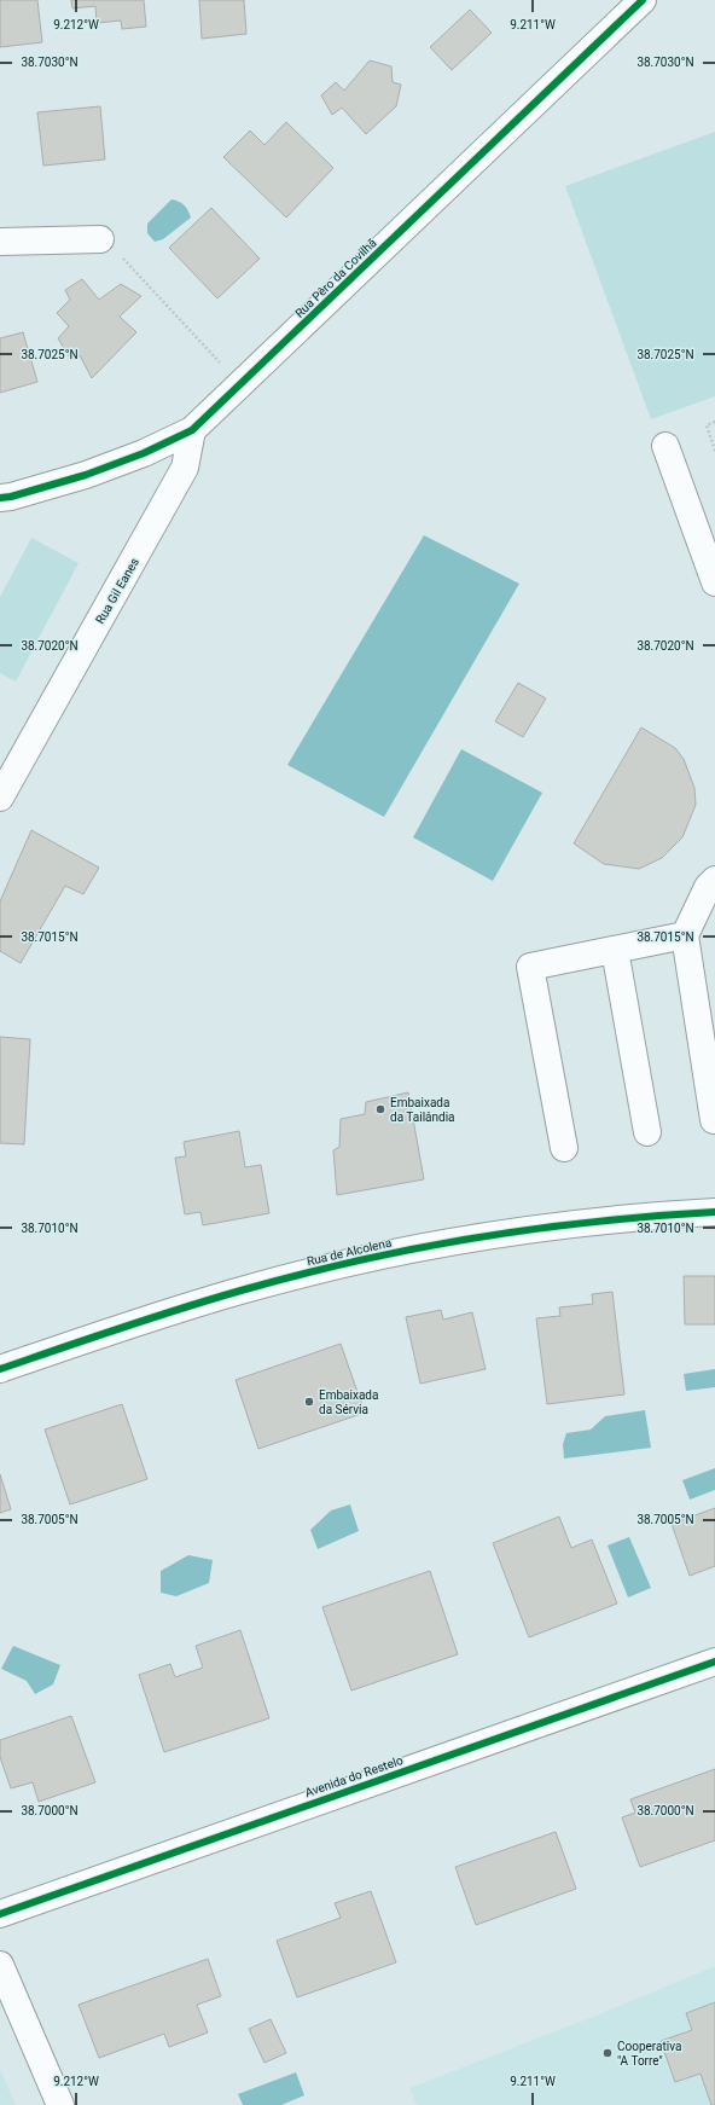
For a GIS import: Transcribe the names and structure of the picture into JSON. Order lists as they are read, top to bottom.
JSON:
{
  "streets": {
    "street": [
      "Rua Pêro da Covilhã",
      "Rua Gil Eanes",
      "Rua de Alcolena",
      "Avenida do Restelo"
    ]
  },
  "crossings": [
    ["Rua Pêro da Covilhã", "Rua Gil Eanes"]
  ],
  "places": ["Embaixada da Tailândia", "Embaixada da Sérvia", "Cooperativa \"A Torre\""],
  "coordinates": [
    "9.212°W",
    "9.211°W",
    "38.7030°N",
    "38.7025°N",
    "38.7020°N",
    "38.7015°N",
    "38.7010°N",
    "38.7005°N",
    "38.7000°N"
  ]
}
